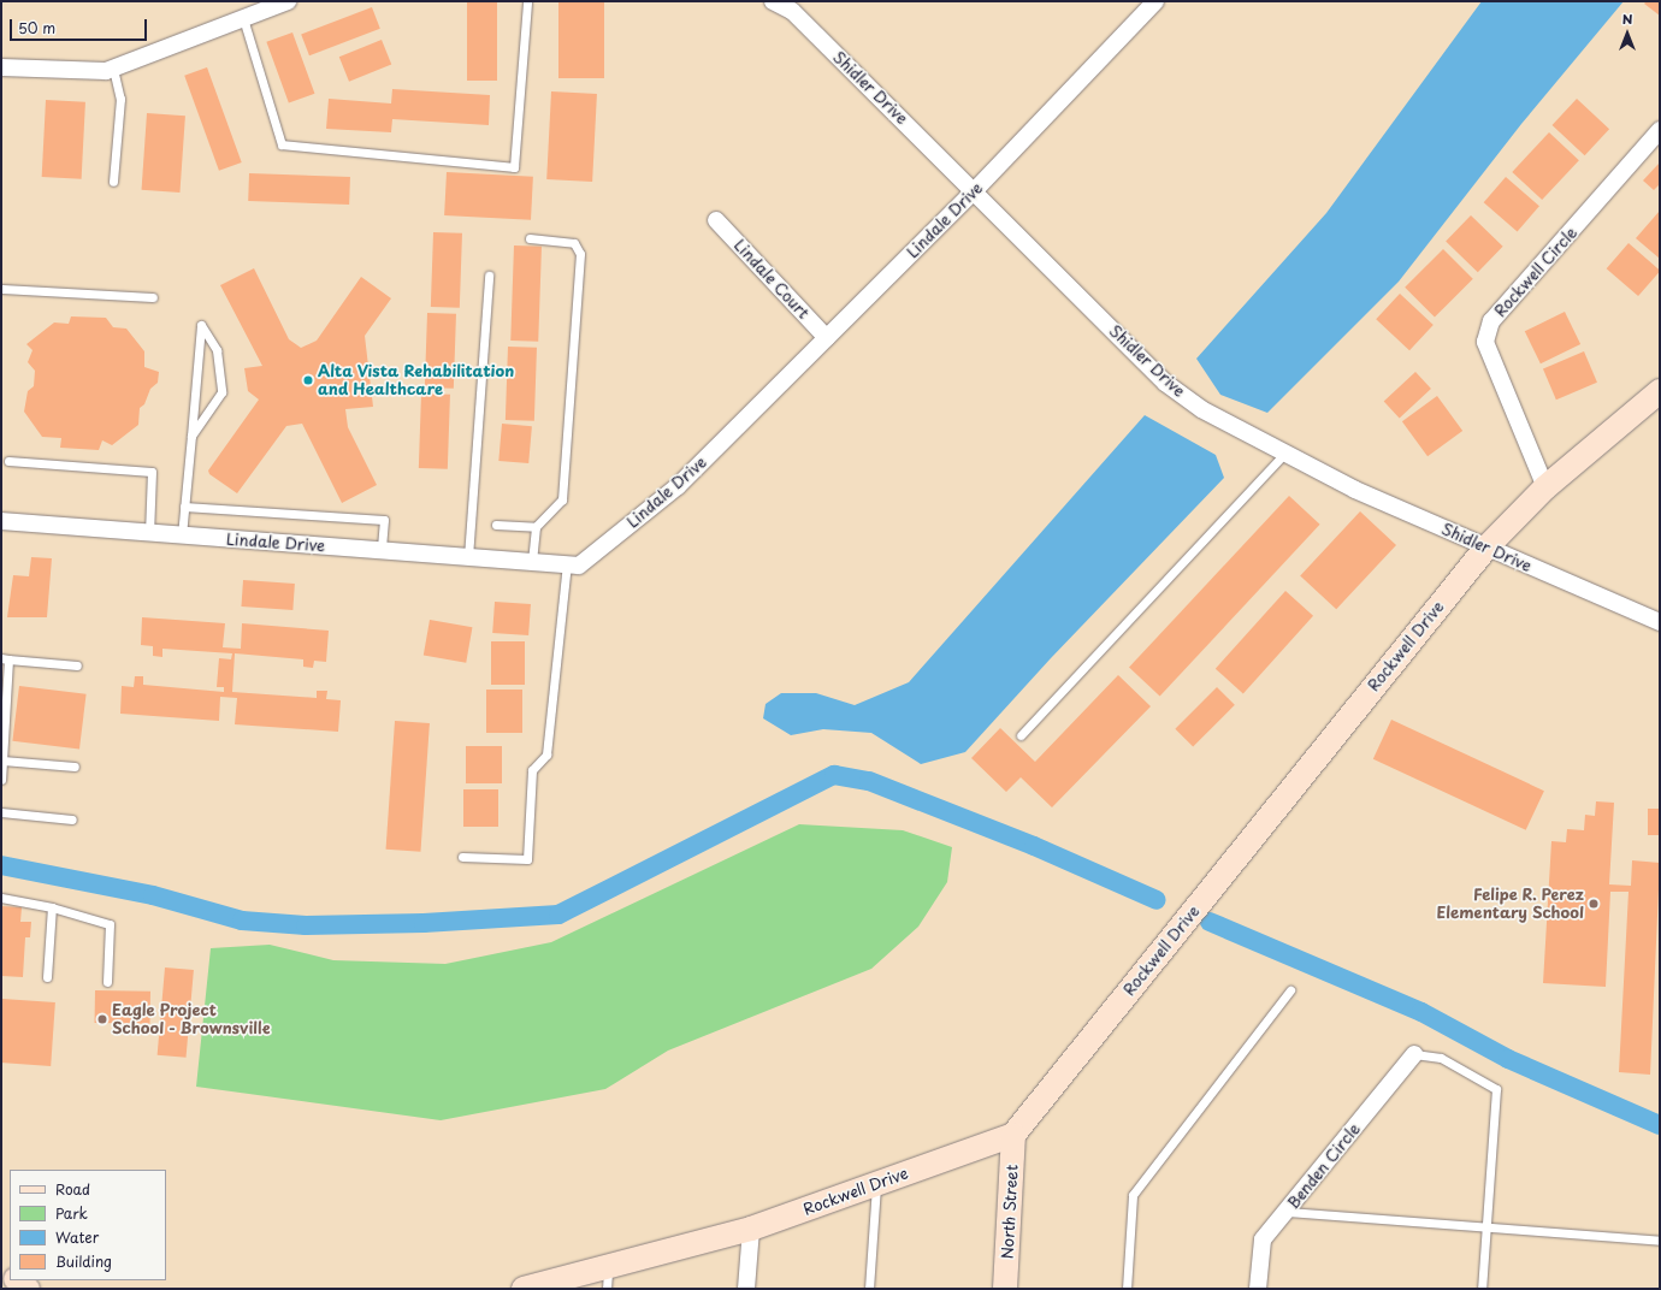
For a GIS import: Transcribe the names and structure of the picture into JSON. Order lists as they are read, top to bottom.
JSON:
{
  "streets": {
    "street": [
      "Shidler Drive",
      "Lindale Drive",
      "Rockwell Circle",
      "Lindale Court",
      "Rockwell Drive",
      "Benden Circle",
      "North Street"
    ]
  },
  "crossings": [
    ["Shidler Drive", "Lindale Drive"],
    ["Shidler Drive", "Rockwell Drive"],
    ["Lindale Drive", "Lindale Court"],
    ["Rockwell Circle", "Rockwell Drive"],
    ["Rockwell Drive", "North Street"]
  ],
  "places": ["Alta Vista Rehabilitation and Healthcare", "Felipe R. Perez Elementary School", "Eagle Project School - Brownsville"],
  "legend": [
    "Road",
    "Park",
    "Water",
    "Building"
  ],
  "scale_bar": "50 m",
  "north": "top"
}
